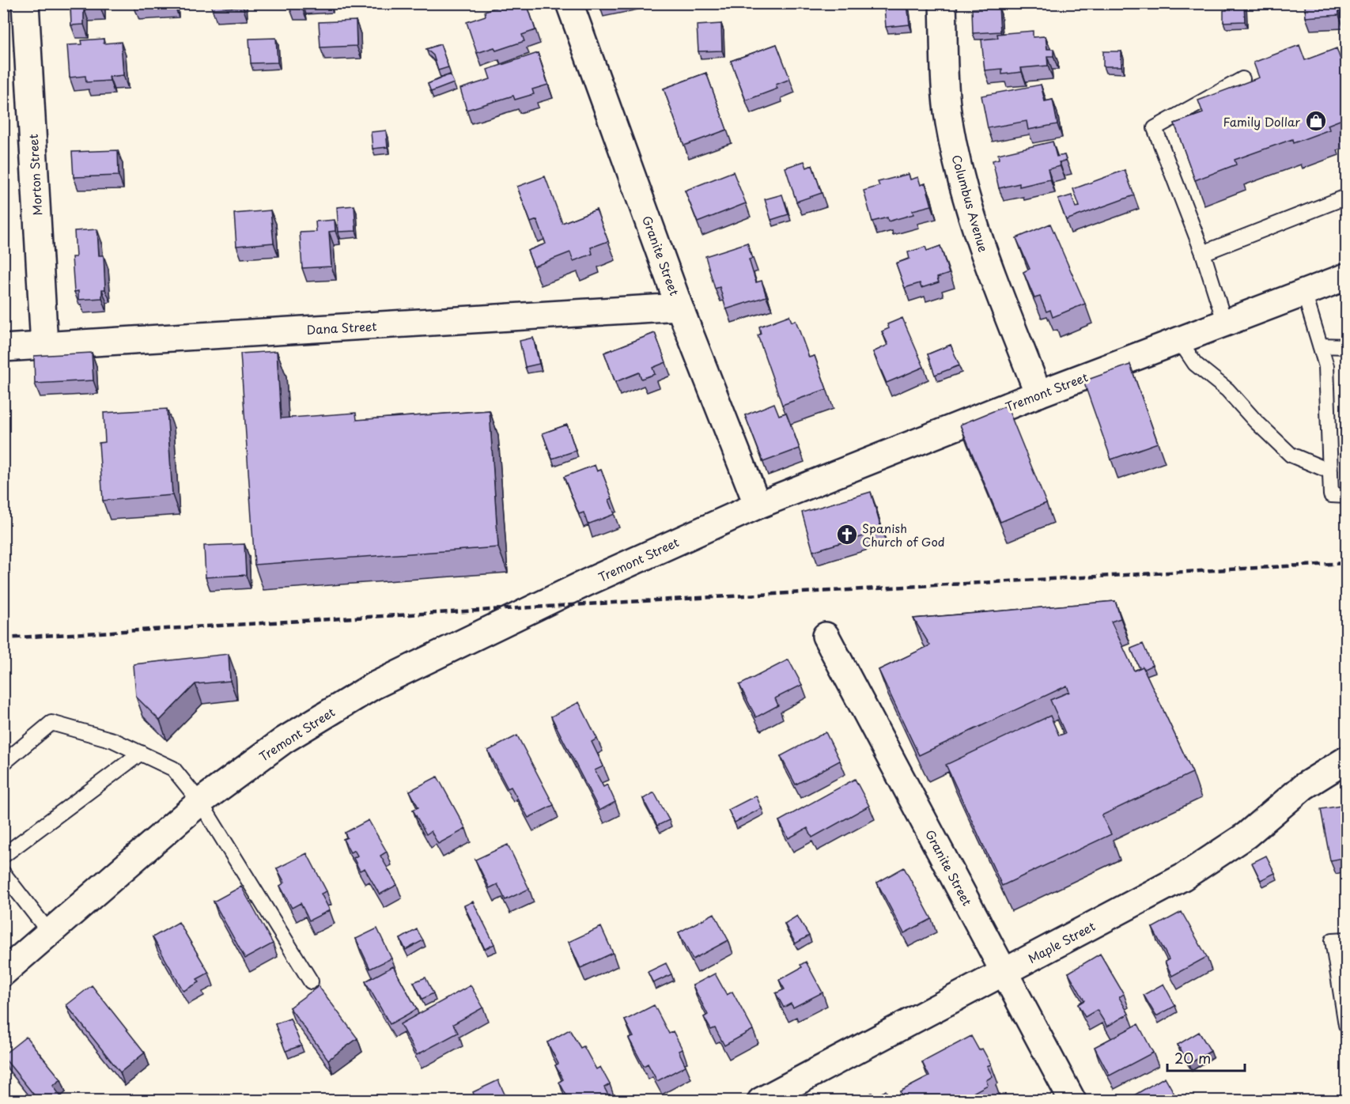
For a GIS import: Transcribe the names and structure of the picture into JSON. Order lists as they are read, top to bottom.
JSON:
{
  "streets": {
    "street": [
      "Morton Street",
      "Columbus Avenue",
      "Granite Street",
      "Dana Street",
      "Tremont Street",
      "Maple Street"
    ]
  },
  "crossings": [
    ["Morton Street", "Dana Street"],
    ["Columbus Avenue", "Tremont Street"],
    ["Granite Street", "Dana Street"],
    ["Granite Street", "Tremont Street"],
    ["Granite Street", "Maple Street"]
  ],
  "places": {
    "shop": ["Family Dollar"],
    "church": ["Spanish Church of God"]
  },
  "scale_bar": "20 m"
}
